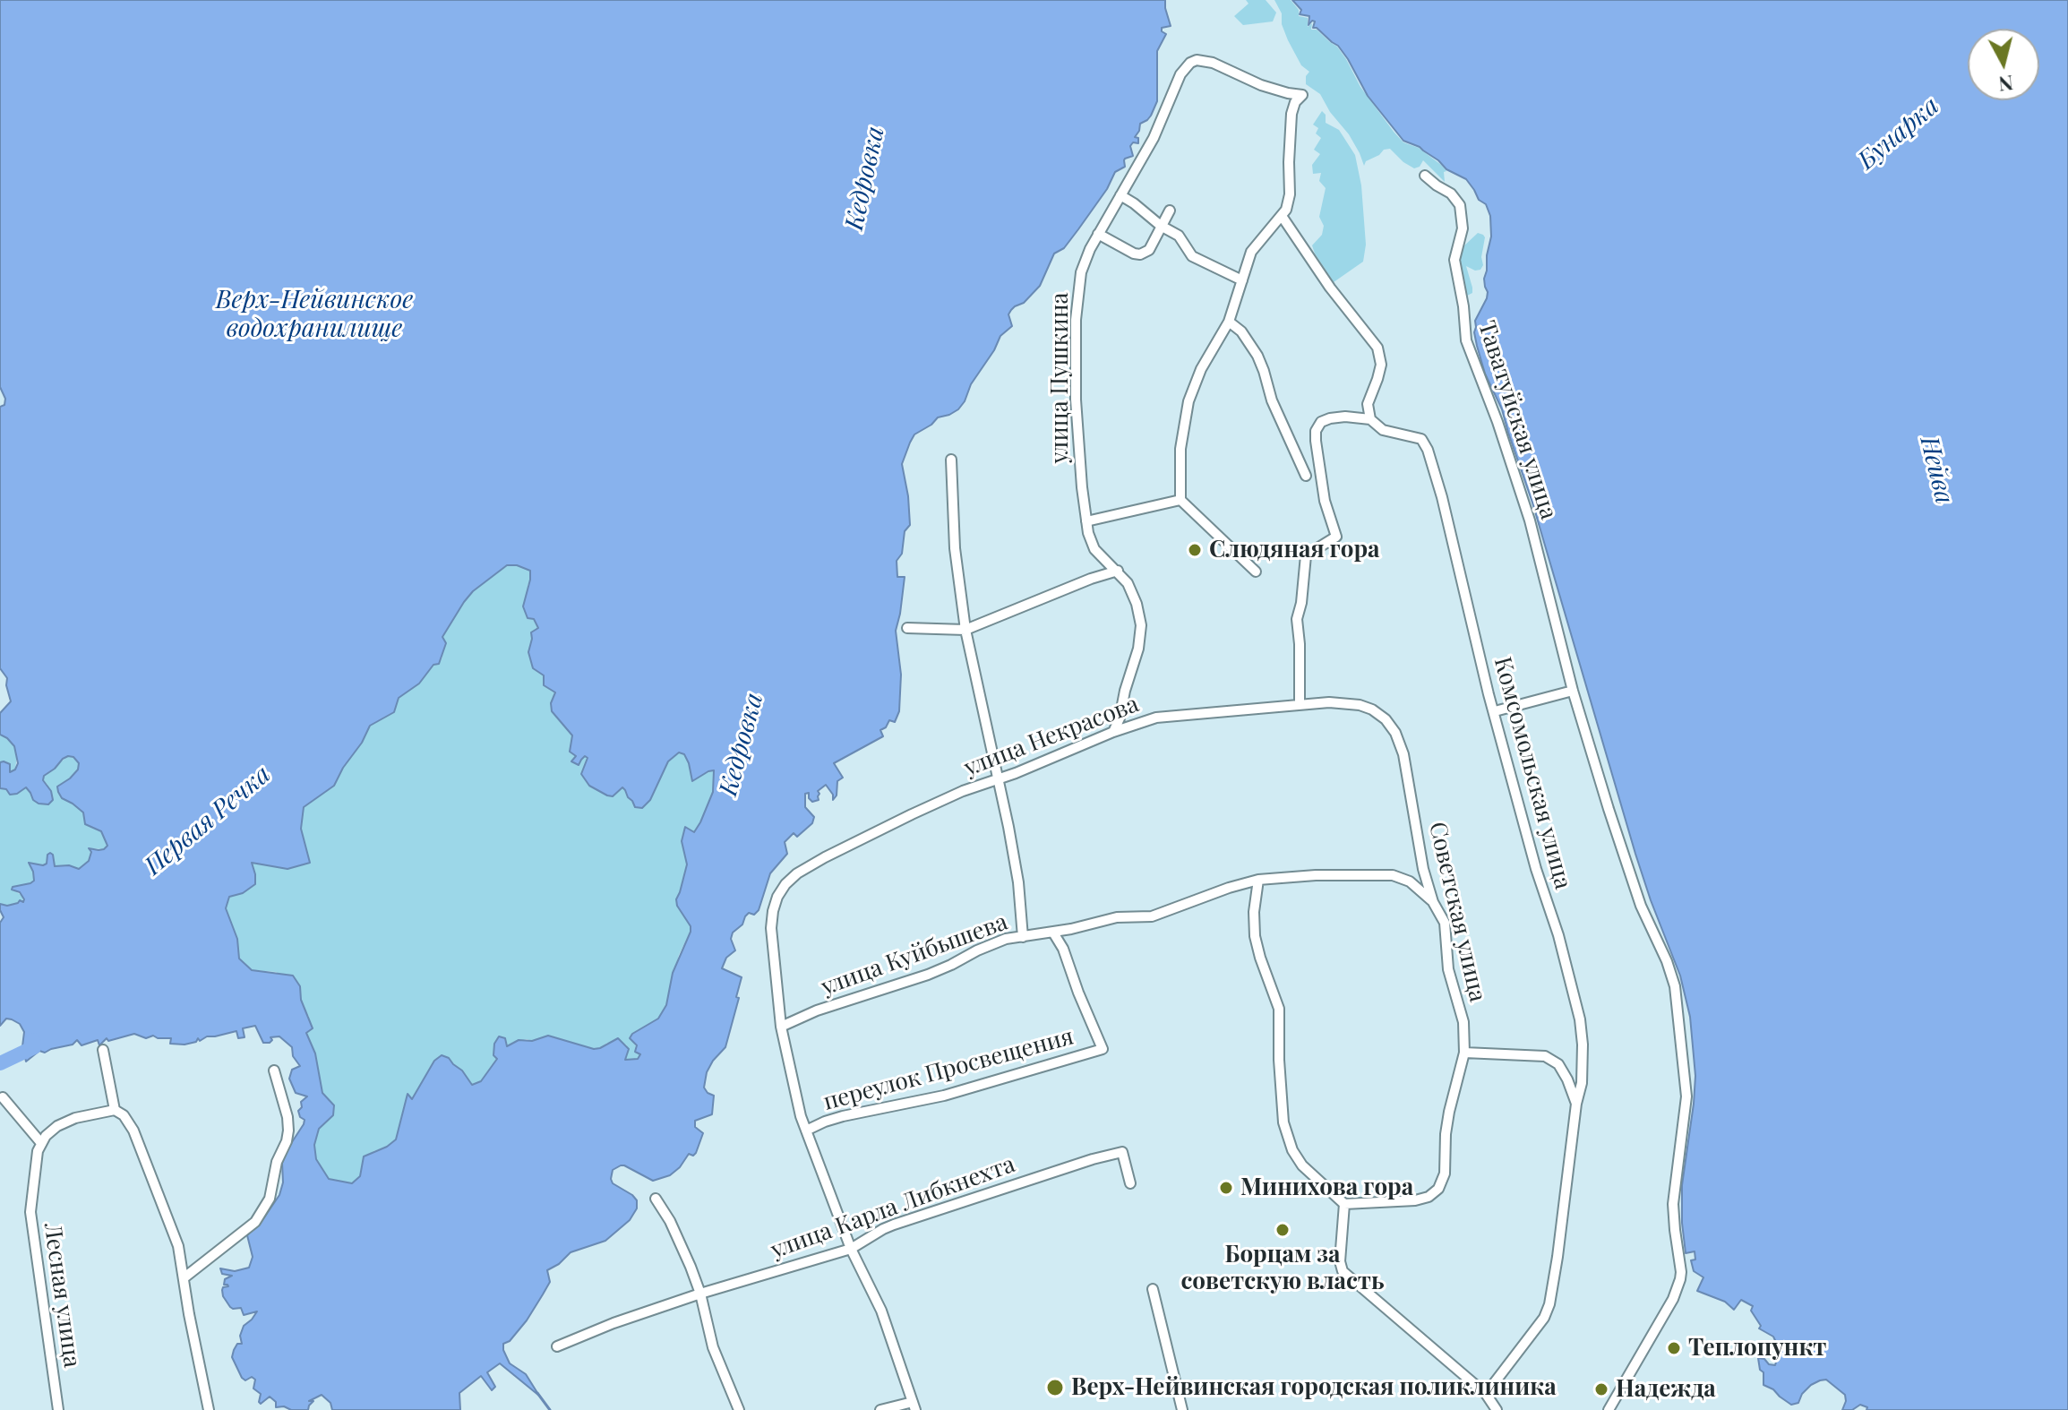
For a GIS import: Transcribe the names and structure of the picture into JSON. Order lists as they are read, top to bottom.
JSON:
{
  "streets": {
    "street": [
      "улица Пушкина",
      "Таватуйская улица",
      "улица Некрасова",
      "Комсомольская улица",
      "Советская улица",
      "улица Куйбышева",
      "переулок Просвещения",
      "улица Карла Либкнехта",
      "Лесная улица"
    ]
  },
  "crossings": [
    ["улица Пушкина", "улица Некрасова"],
    ["улица Некрасова", "Советская улица"],
    ["улица Некрасова", "улица Куйбышева"],
    ["Советская улица", "улица Куйбышева"],
    ["улица Куйбышева", "переулок Просвещения"]
  ],
  "water": [
    "Бунарка",
    "Кедровка",
    "Верх-Нейвинское водохранилище",
    "Нейва",
    "Первая Речка"
  ],
  "places": [
    "Слюдяная гора",
    "Минихова гора",
    "Борцам за советскую власть",
    "Теплопункт",
    "Верх-Нейвинская городская поликлиника",
    "Надежда"
  ],
  "north": "bottom"
}
